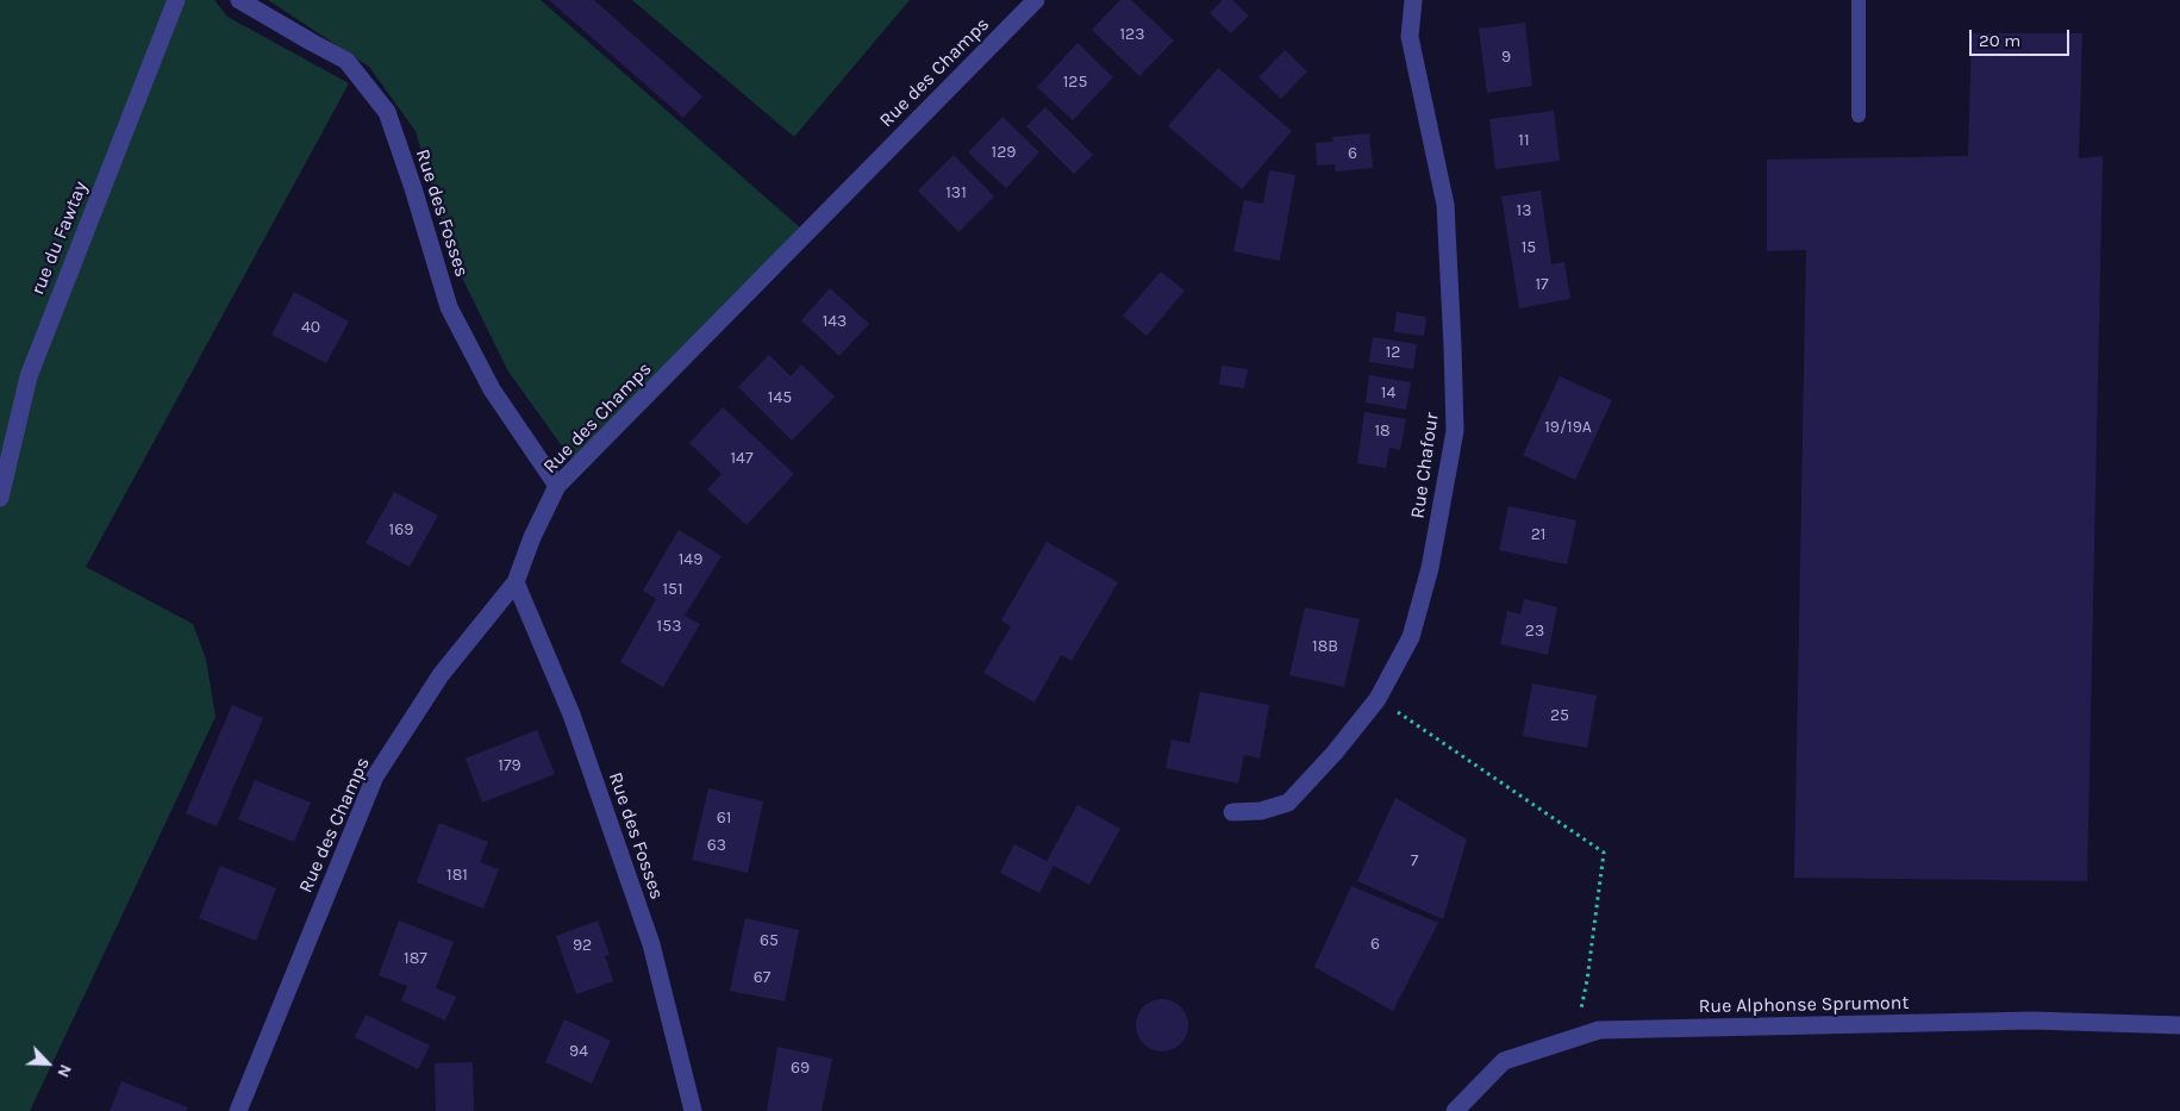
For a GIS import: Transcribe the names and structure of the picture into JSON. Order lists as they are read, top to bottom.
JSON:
{
  "streets": {
    "street": [
      "Rue des Champs",
      "Rue des Fosses",
      "rue du Fawtay",
      "Rue Chafour",
      "Rue Alphonse Sprumont"
    ]
  },
  "crossings": [
    ["Rue des Champs", "Rue des Fosses"]
  ],
  "house_numbers": [
    "123",
    "9",
    "125",
    "11",
    "129",
    "6",
    "131",
    "13",
    "15",
    "17",
    "143",
    "40",
    "12",
    "14",
    "145",
    "19/19A",
    "18",
    "147",
    "169",
    "21",
    "149",
    "151",
    "153",
    "23",
    "18B",
    "25",
    "179",
    "61",
    "63",
    "7",
    "181",
    "65",
    "6",
    "92",
    "187",
    "67",
    "94",
    "69"
  ],
  "scale_bar": "20 m",
  "north": "bottom right"
}
